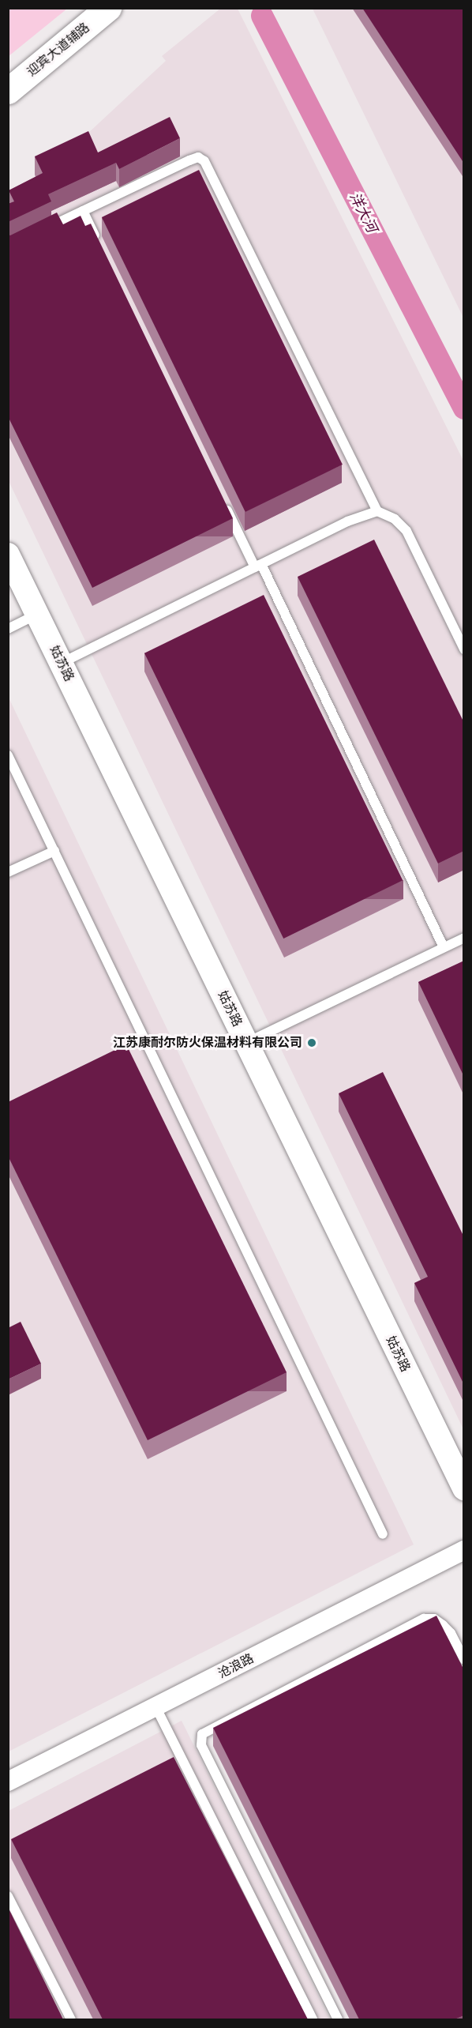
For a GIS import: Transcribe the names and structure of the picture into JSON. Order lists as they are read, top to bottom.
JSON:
{
  "streets": {
    "main road": ["迎宾大道辅路"],
    "street": ["姑苏路", "沧浪路"]
  },
  "water": ["洋大河"],
  "places": ["江苏康耐尔防火保温材料有限公司"]
}
